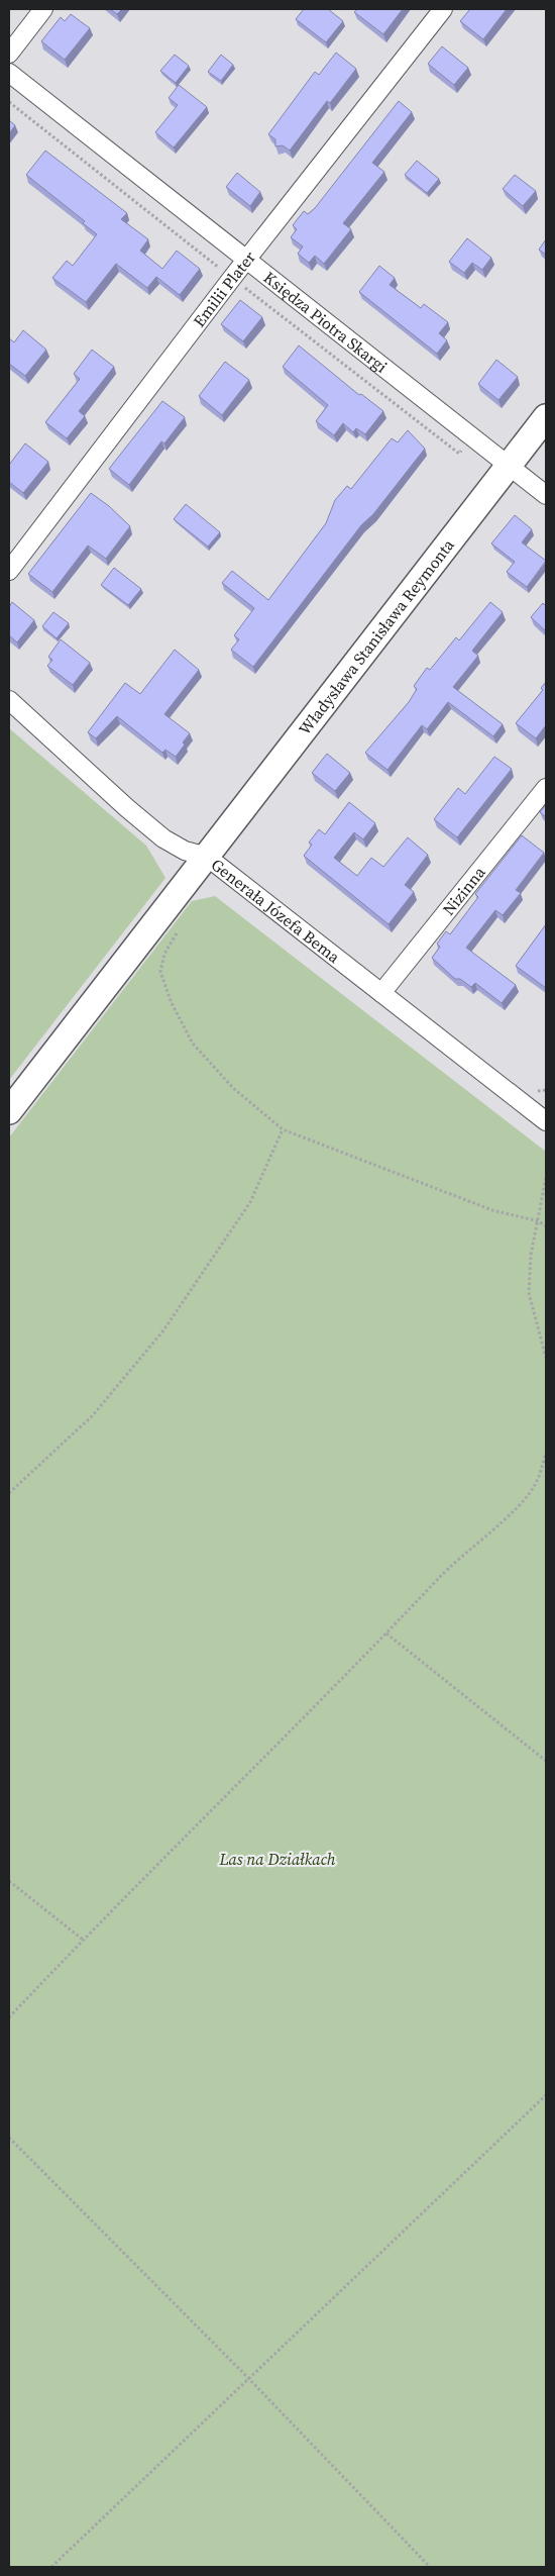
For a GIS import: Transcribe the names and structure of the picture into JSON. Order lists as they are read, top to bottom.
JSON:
{
  "streets": {
    "main road": ["Władysława Stanisława Reymonta"],
    "street": [
      "Emilii Plater",
      "Księdza Piotra Skargi",
      "Nizinna",
      "Generała Józefa Bema"
    ]
  },
  "crossings": [
    ["Emilii Plater", "Księdza Piotra Skargi"],
    ["Księdza Piotra Skargi", "Władysława Stanisława Reymonta"],
    ["Władysława Stanisława Reymonta", "Generała Józefa Bema"],
    ["Nizinna", "Generała Józefa Bema"]
  ],
  "parks": ["Las na Działkach"]
}
